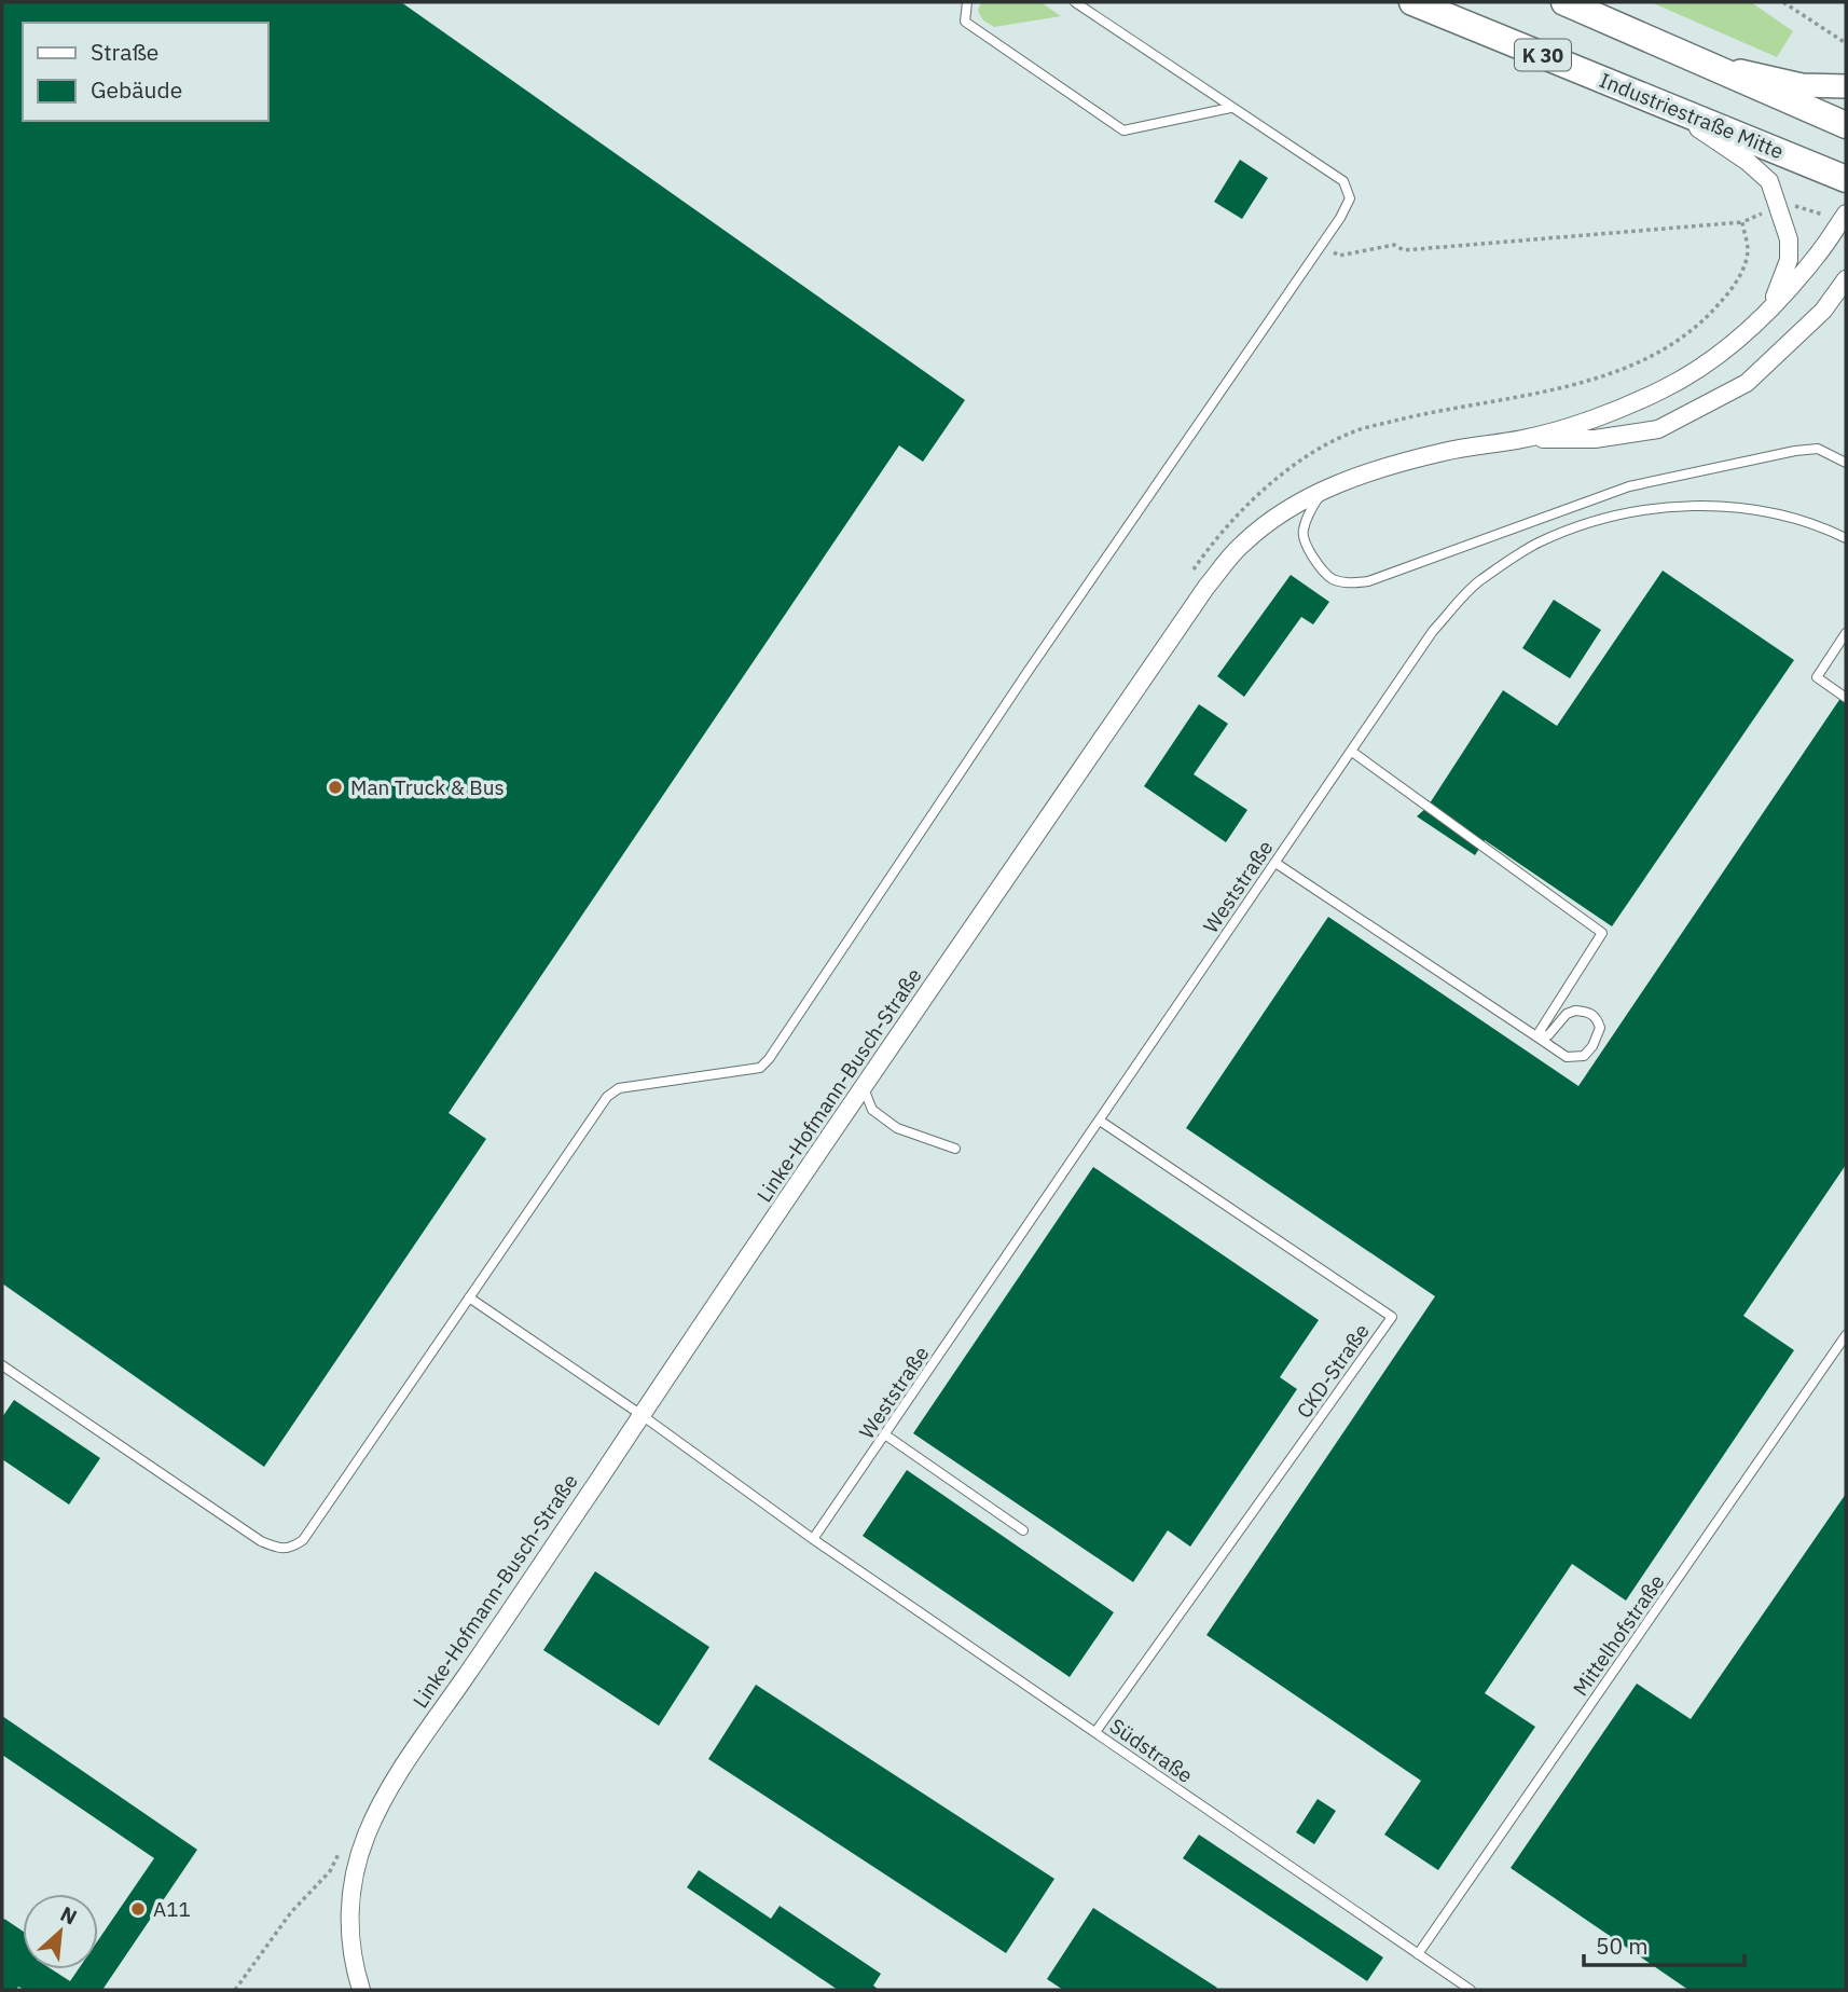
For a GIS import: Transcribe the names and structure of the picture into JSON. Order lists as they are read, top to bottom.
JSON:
{
  "streets": {
    "main road": ["K 30", "Industriestraße Mitte"],
    "street": ["Linke-Hofmann-Busch-Straße"],
    "lane": [
      "Weststraße",
      "CKD-Straße",
      "Mittelhofstraße",
      "Südstraße"
    ]
  },
  "crossings": [
    ["Weststraße", "CKD-Straße"],
    ["Weststraße", "Südstraße"],
    ["Linke-Hofmann-Busch-Straße", "Südstraße"],
    ["CKD-Straße", "Südstraße"],
    ["Mittelhofstraße", "Südstraße"]
  ],
  "places": ["Man Truck & Bus", "A11"],
  "legend": ["Straße", "Gebäude"],
  "scale_bar": "50 m",
  "north": "top right"
}
